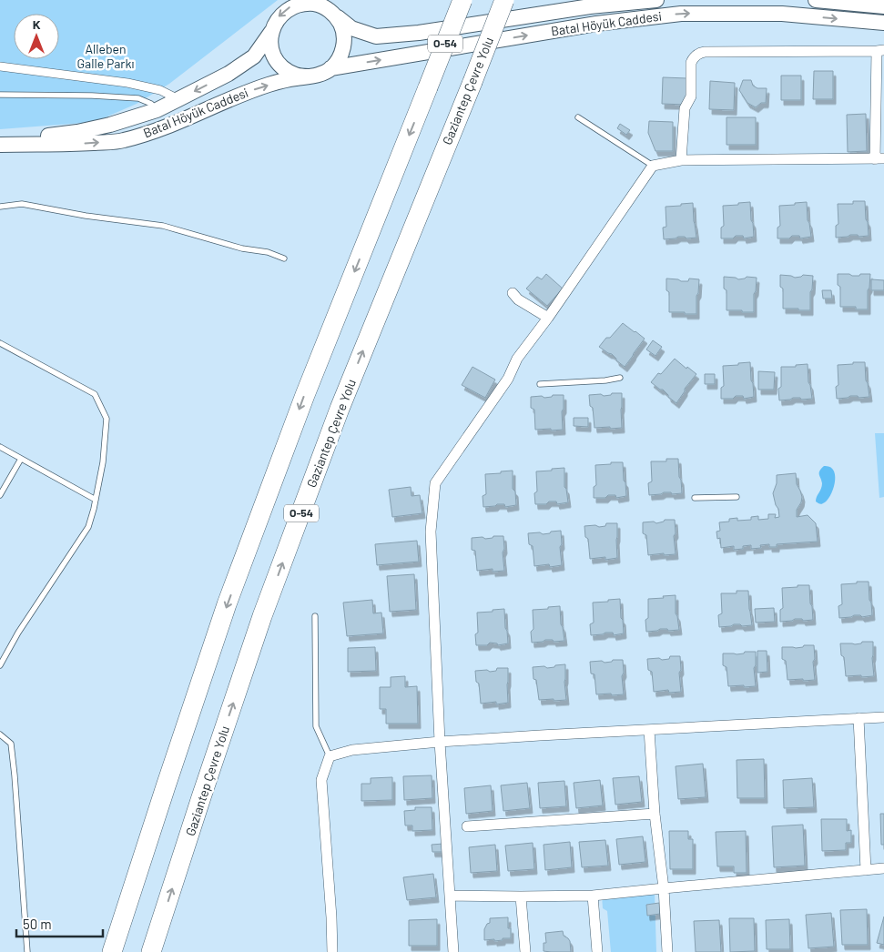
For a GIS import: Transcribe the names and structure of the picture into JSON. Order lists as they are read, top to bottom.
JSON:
{
  "streets": {
    "highway": ["O-54", "Gaziantep Çevre Yolu"],
    "main road": ["Batal Höyük Caddesi"]
  },
  "parks": ["Alleben Galle Parkı"],
  "scale_bar": "50 m",
  "north": "top"
}
